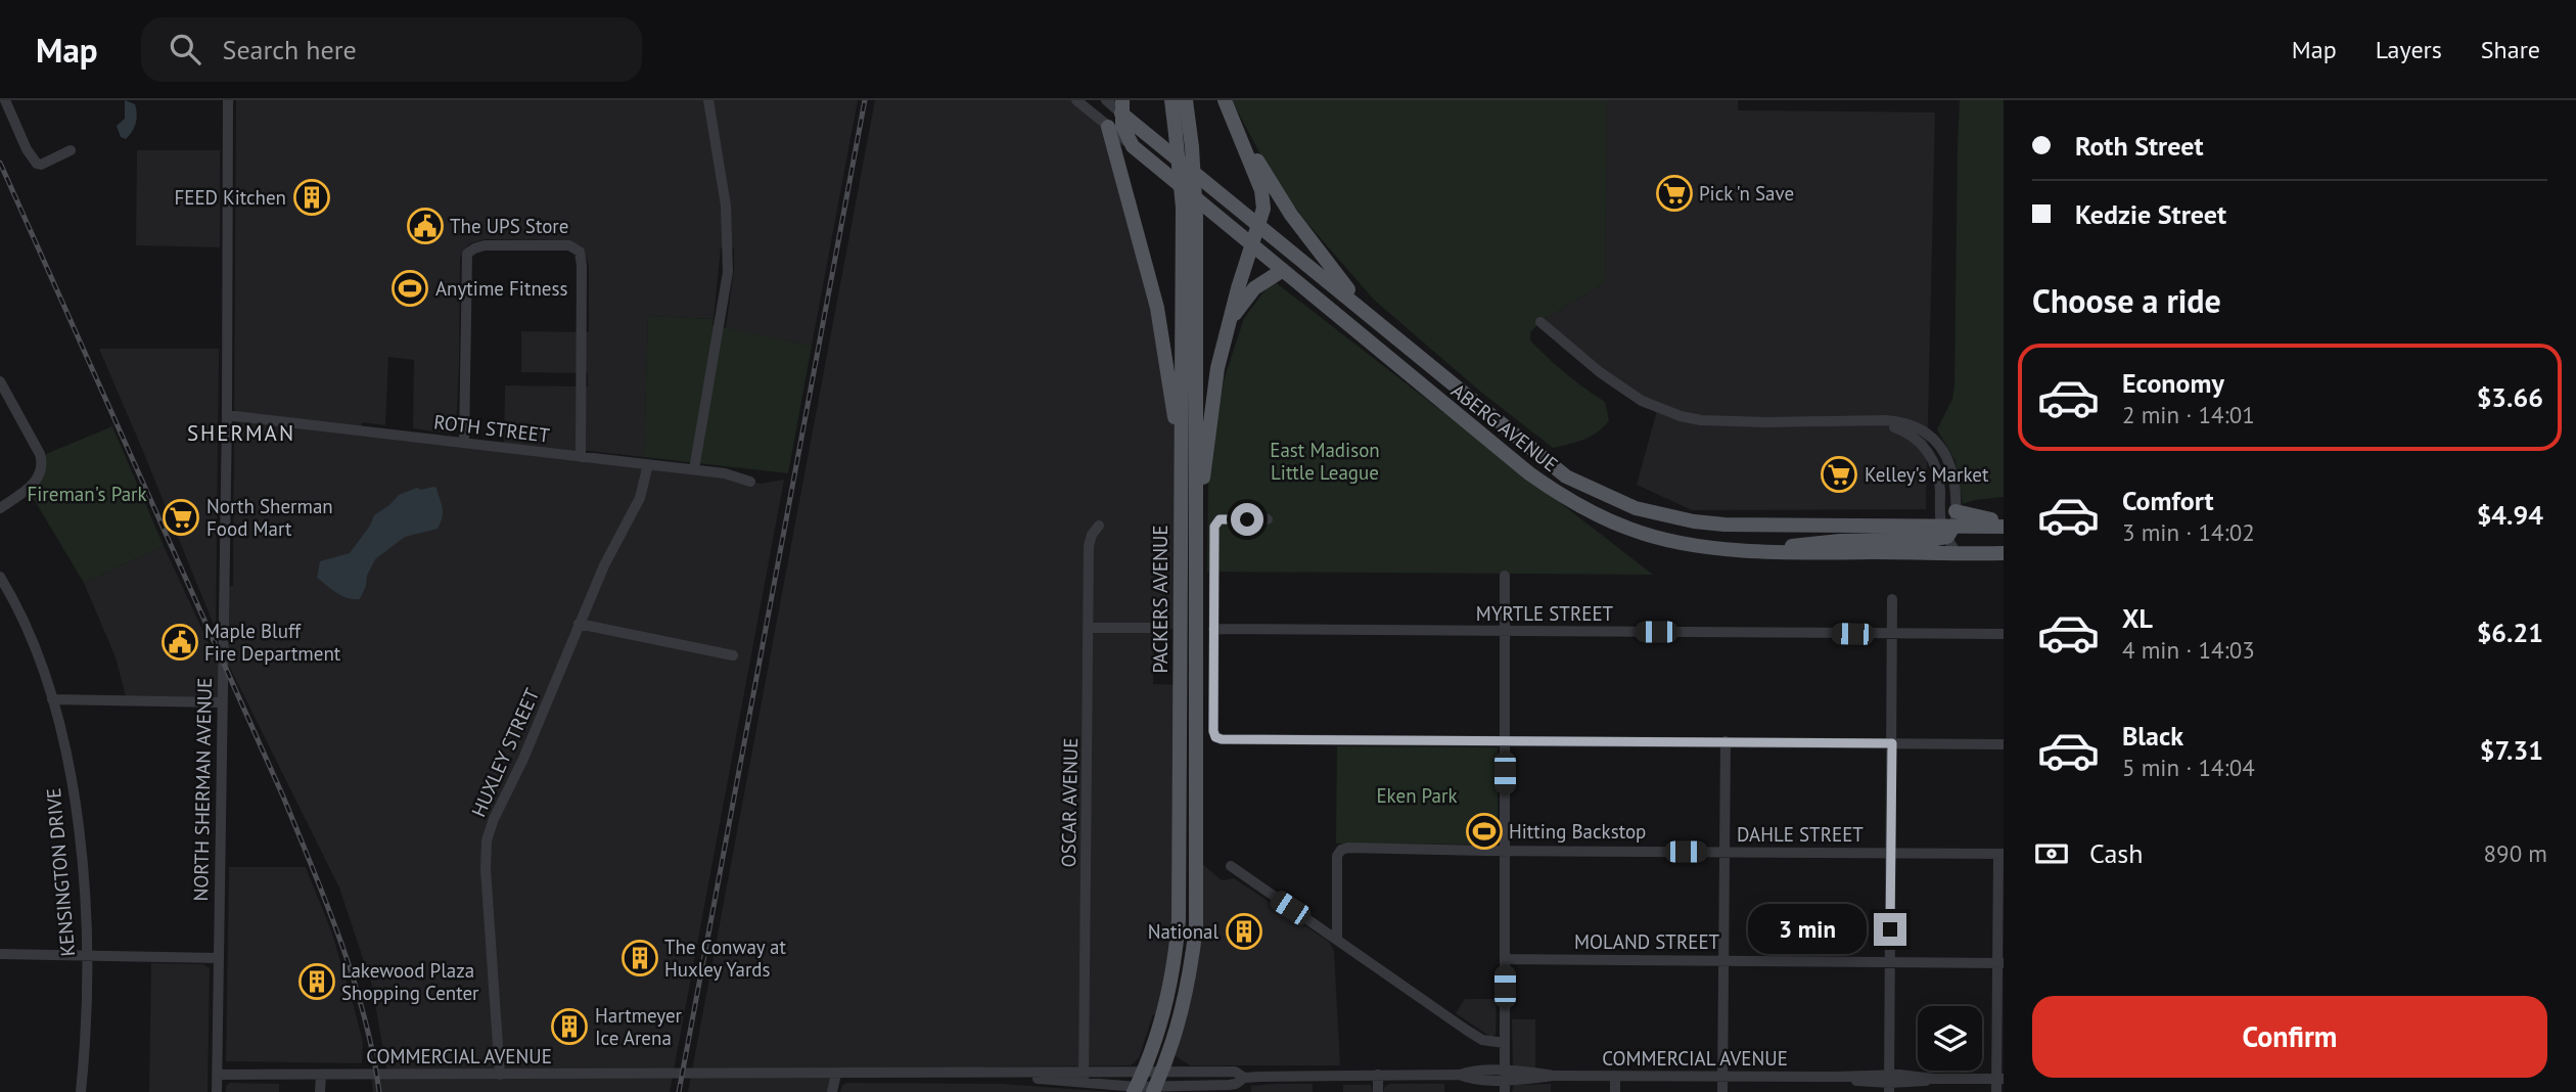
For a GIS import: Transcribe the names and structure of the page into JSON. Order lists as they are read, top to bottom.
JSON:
{
  "streets": {
    "main road": ["ABERG AVENUE", "PACKERS AVENUE"],
    "street": [
      "ROTH STREET",
      "MYRTLE STREET",
      "HUXLEY STREET",
      "NORTH SHERMAN AVENUE",
      "OSCAR AVENUE",
      "DAHLE STREET",
      "KENSINGTON DRIVE",
      "MOLAND STREET",
      "COMMERCIAL AVENUE"
    ]
  },
  "crossings": [
    ["ROTH STREET", "HUXLEY STREET"],
    ["ROTH STREET", "NORTH SHERMAN AVENUE"],
    ["PACKERS AVENUE", "COMMERCIAL AVENUE"],
    ["HUXLEY STREET", "COMMERCIAL AVENUE"],
    ["NORTH SHERMAN AVENUE", "COMMERCIAL AVENUE"],
    ["OSCAR AVENUE", "COMMERCIAL AVENUE"]
  ],
  "districts": ["SHERMAN"],
  "parks": ["East Madison Little League", "Fireman's Park", "Eken Park"],
  "places": {
    "supermarket": ["Pick 'n Save", "Kelley's Market", "North Sherman Food Mart"],
    "building": [
      "FEED Kitchen",
      "National",
      "The Conway at Huxley Yards",
      "Lakewood Plaza Shopping Center",
      "Hartmeyer Ice Arena"
    ],
    "public building": ["The UPS Store", "Maple Bluff Fire Department"],
    "sports": ["Anytime Fitness", "Hitting Backstop"]
  },
  "page": {
    "header": "Map",
    "search": "Search here",
    "nav": ["Map", "Layers", "Share"],
    "banner": ["Roth Street", "Kedzie Street"],
    "heading": "Choose a ride",
    "list": [
      {
        "name": "Economy",
        "note": "2 min · 14:01",
        "value": "$3.66"
      },
      {
        "name": "Comfort",
        "note": "3 min · 14:02",
        "value": "$4.94"
      },
      {
        "name": "XL",
        "note": "4 min · 14:03",
        "value": "$6.21"
      },
      {
        "name": "Black",
        "note": "5 min · 14:04",
        "value": "$7.31"
      }
    ],
    "pay": ["Cash", "890 m"],
    "bubble": "3 min",
    "buttons": "Confirm"
  }
}
